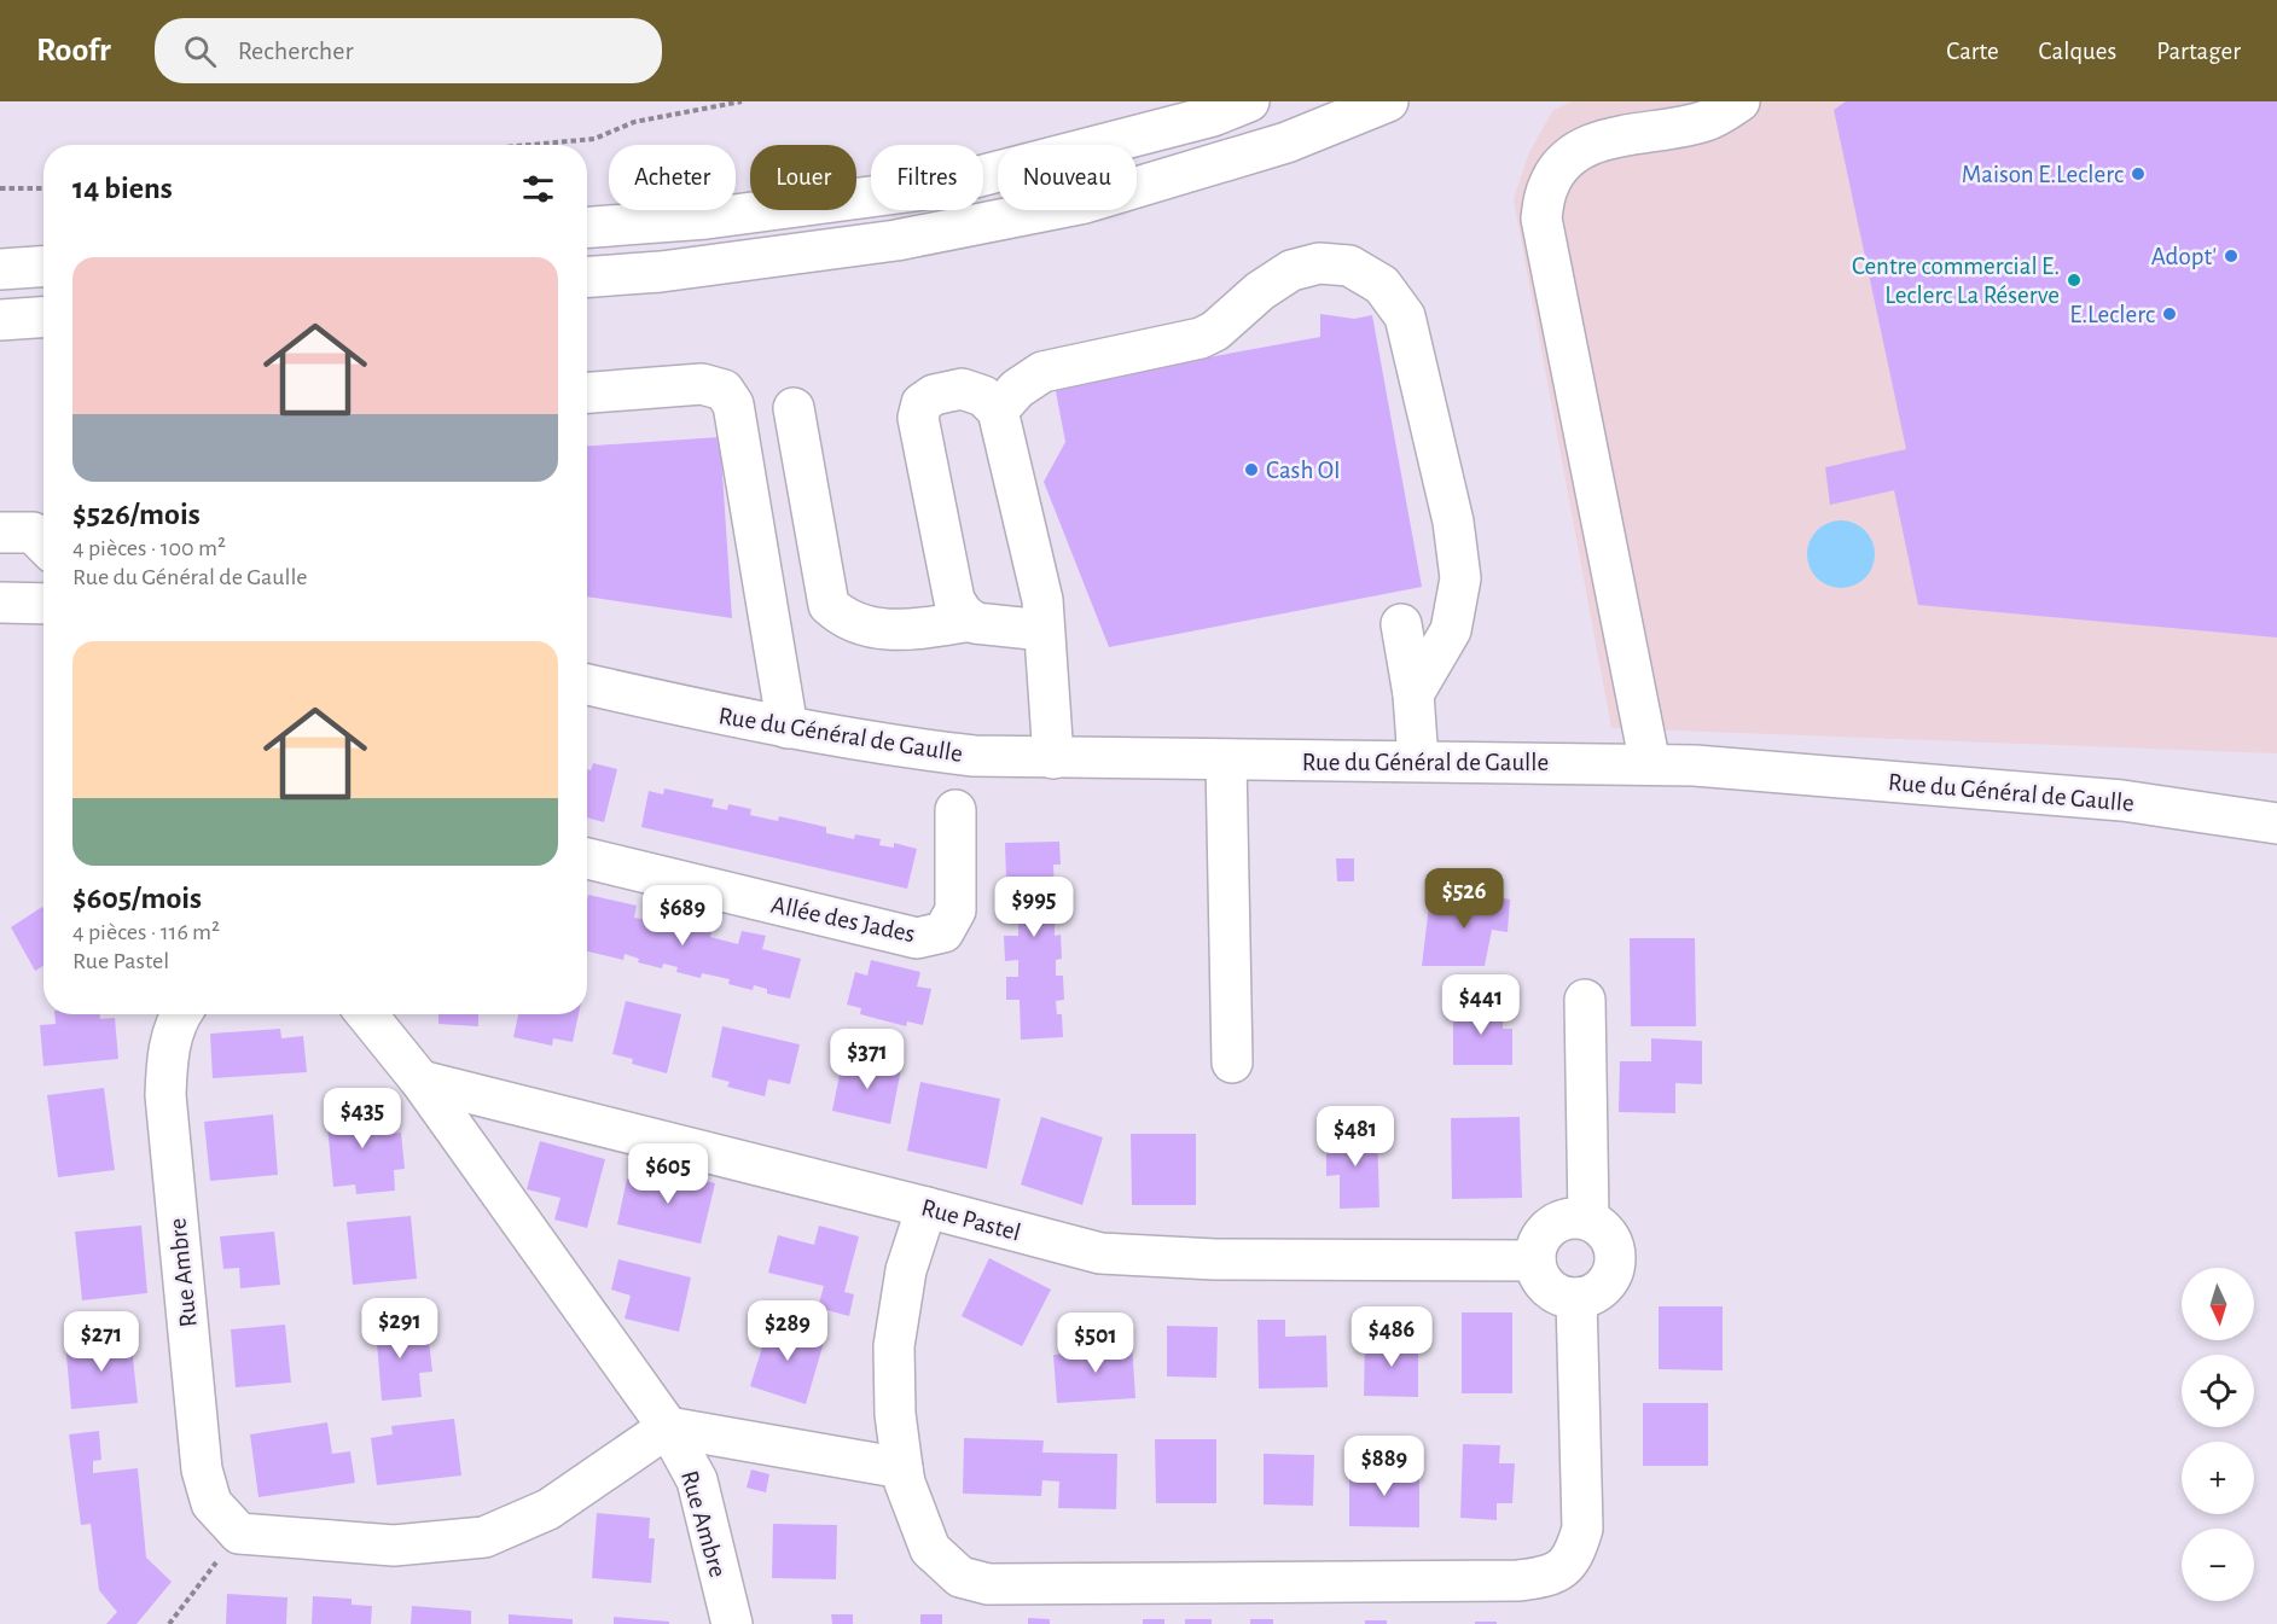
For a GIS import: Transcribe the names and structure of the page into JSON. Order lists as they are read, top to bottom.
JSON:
{
  "streets": {
    "main road": [
      "Rue du Général de Gaulle",
      "Allée des Jades",
      "Rue Pastel",
      "Rue Ambre"
    ]
  },
  "crossings": [
    ["Rue Pastel", "Rue Ambre"]
  ],
  "places": [
    "Maison E.Leclerc",
    "Adopt'",
    "Centre commercial E. Leclerc La Réserve",
    "E.Leclerc",
    "Cash OI"
  ],
  "north": "bottom",
  "page": {
    "header": "Roofr",
    "search": "Rechercher",
    "nav": ["Carte", "Calques", "Partager"],
    "chip": [
      "Acheter",
      "Louer",
      "Filtres",
      "Nouveau"
    ],
    "heading": "14 biens",
    "list": [
      {
        "name": "$526/mois",
        "note": "4 pièces · 100 m² · Rue du Général de Gaulle"
      },
      {
        "name": "$605/mois",
        "note": "4 pièces · 116 m² · Rue Pastel"
      }
    ],
    "price": [
      "$526",
      "$995",
      "$689",
      "$441",
      "$371",
      "$435",
      "$481",
      "$605",
      "$291",
      "$289",
      "$486",
      "$271",
      "$501",
      "$889"
    ],
    "map_buttons": ["+", "−"]
  }
}
